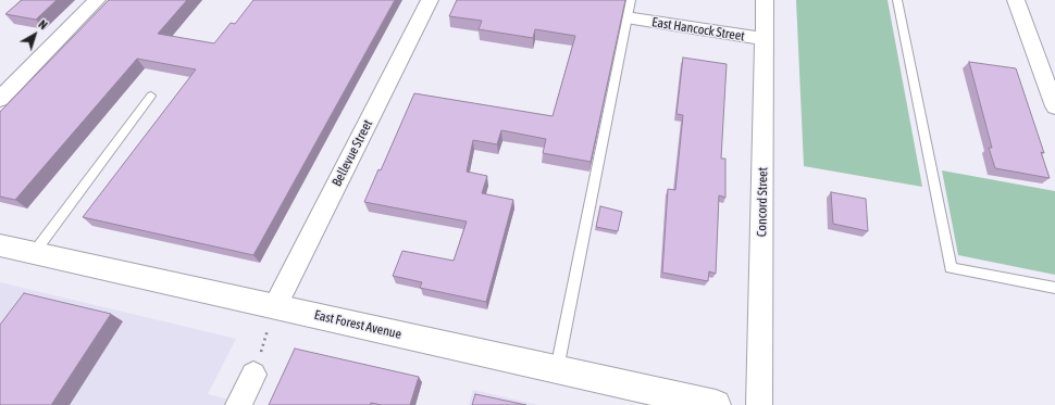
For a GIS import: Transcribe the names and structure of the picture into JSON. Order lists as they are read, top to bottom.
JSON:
{
  "streets": {
    "main road": ["East Forest Avenue"],
    "street": ["East Hancock Street", "Bellevue Street", "Concord Street"]
  },
  "crossings": [
    ["East Hancock Street", "Concord Street"],
    ["Bellevue Street", "East Forest Avenue"]
  ],
  "north": "top right"
}
